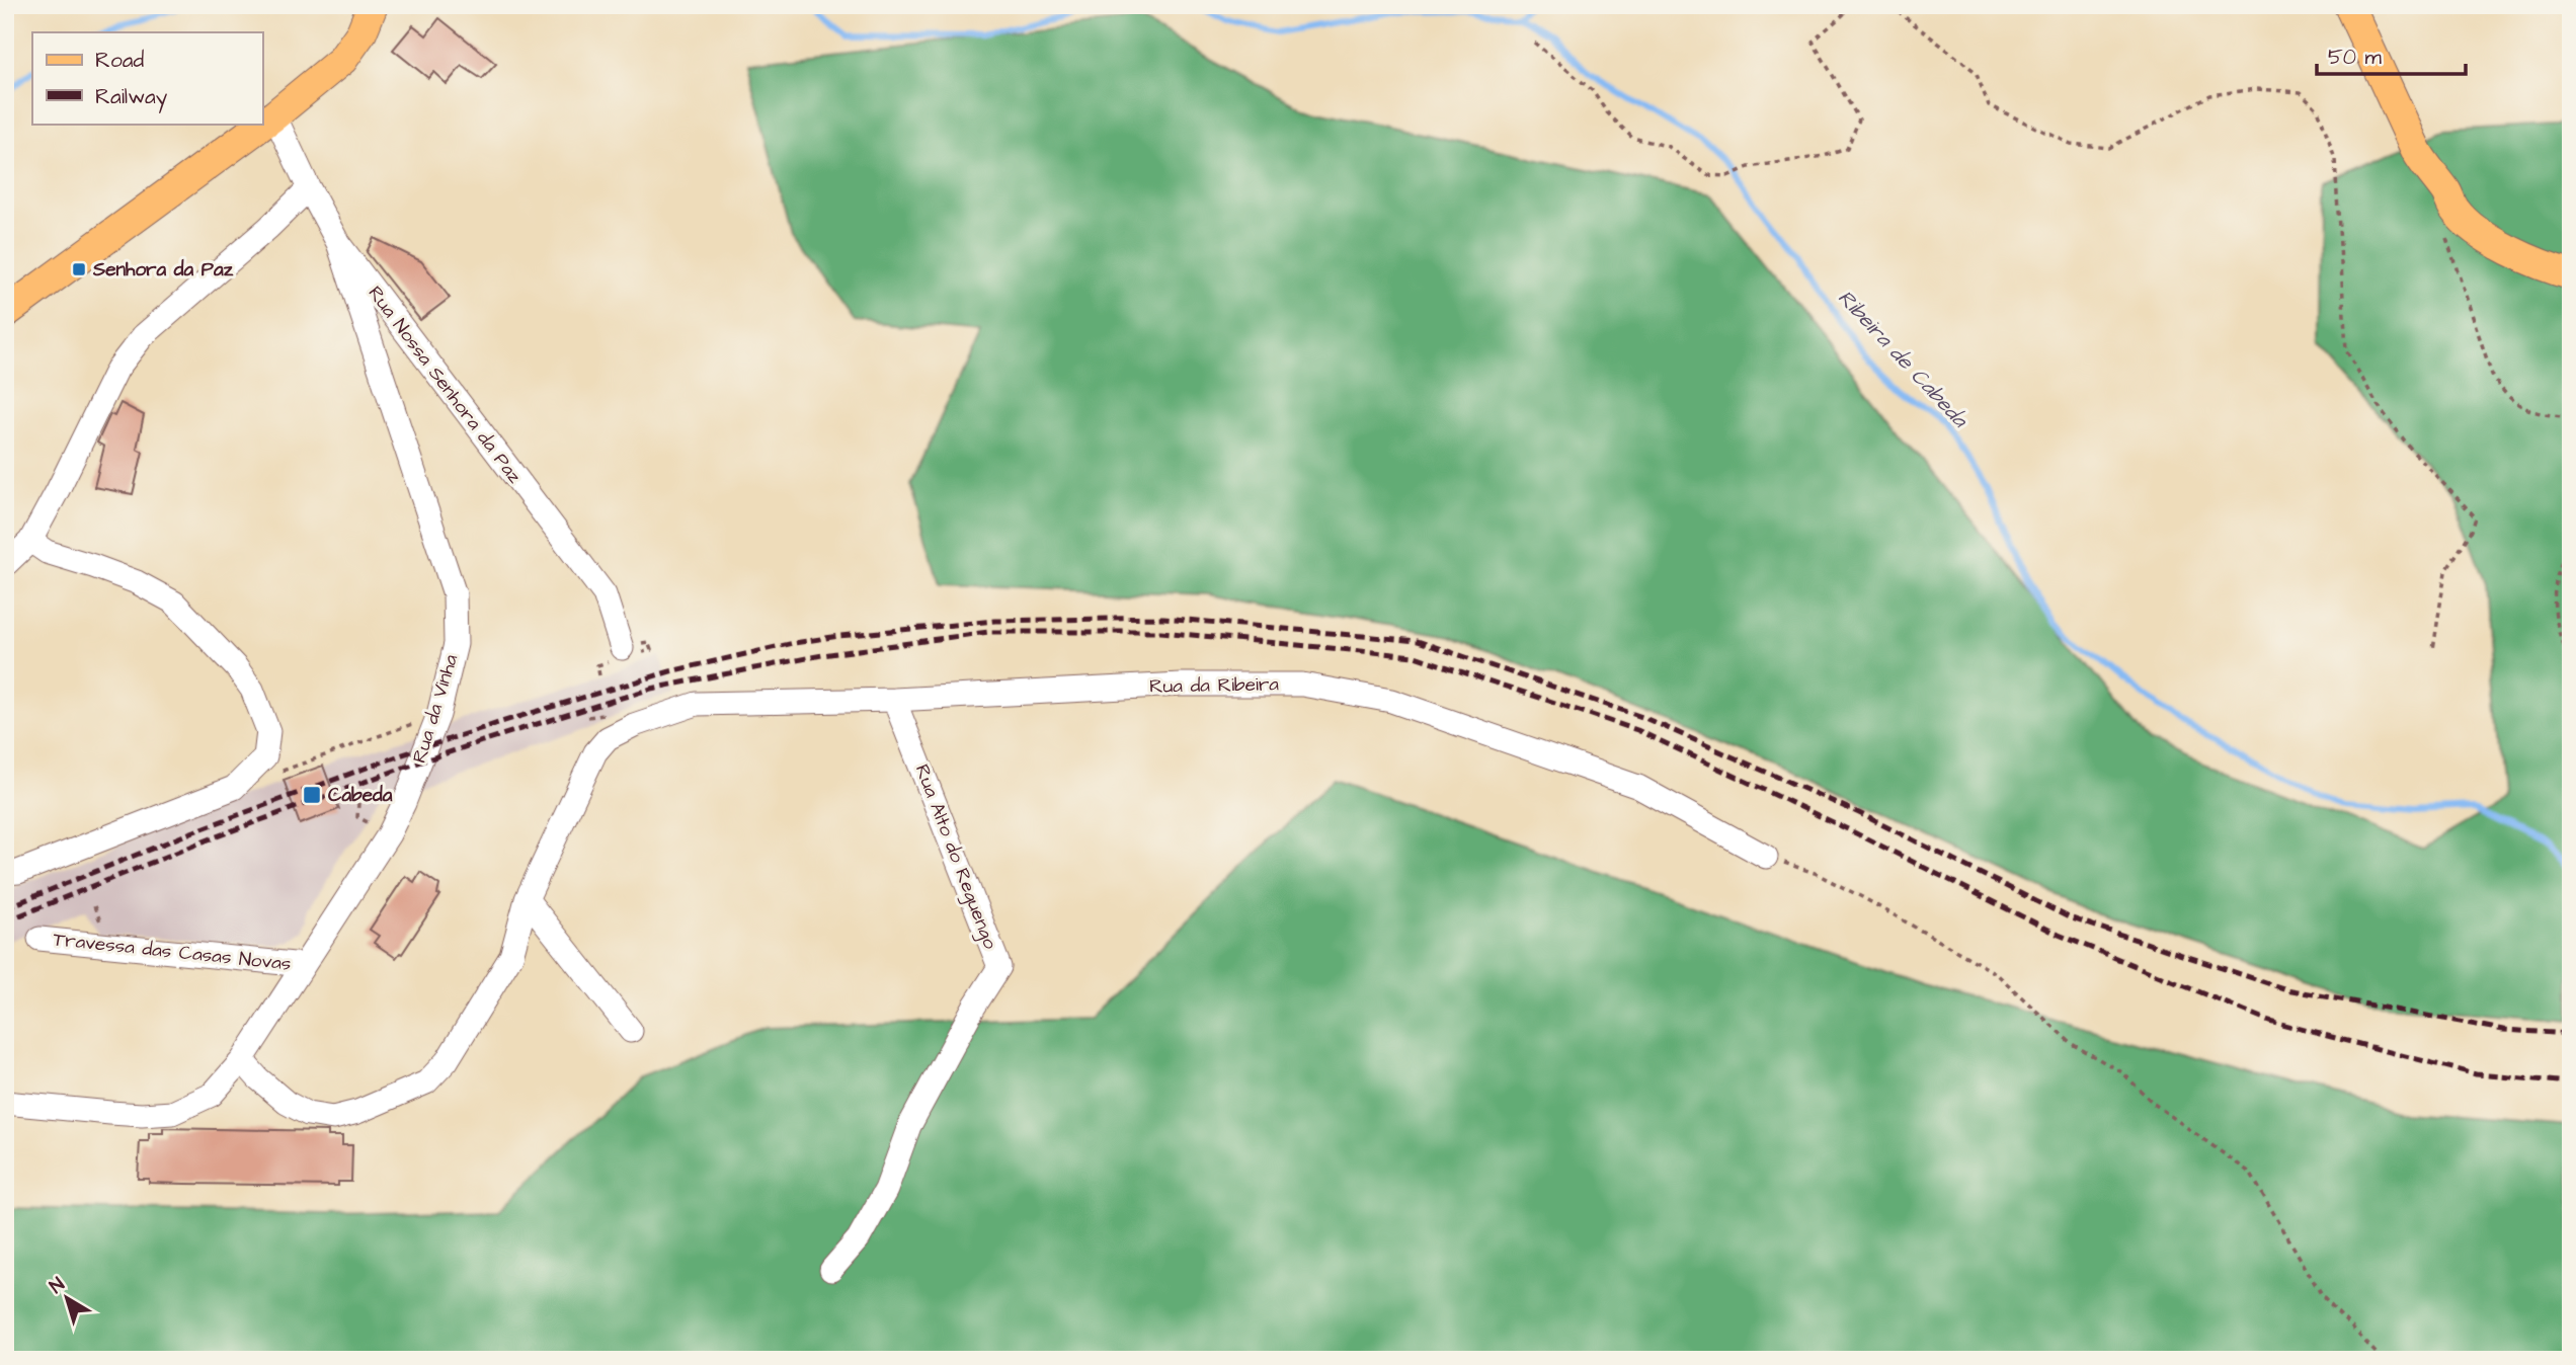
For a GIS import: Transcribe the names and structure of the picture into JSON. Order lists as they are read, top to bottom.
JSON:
{
  "streets": {
    "street": [
      "Rua Nossa Senhora da Paz",
      "Rua da Ribeira",
      "Rua da Vinha",
      "Rua Alto do Reguengo",
      "Travessa das Casas Novas"
    ]
  },
  "crossings": [
    ["Rua Nossa Senhora da Paz", "Rua da Vinha"],
    ["Rua da Ribeira", "Rua Alto do Reguengo"],
    ["Rua da Vinha", "Travessa das Casas Novas"]
  ],
  "water": ["Ribeira de Cabeda"],
  "places": {
    "transit": ["Senhora da Paz", "Cabeda"]
  },
  "legend": ["Road", "Railway"],
  "scale_bar": "50 m",
  "north": "top left"
}
